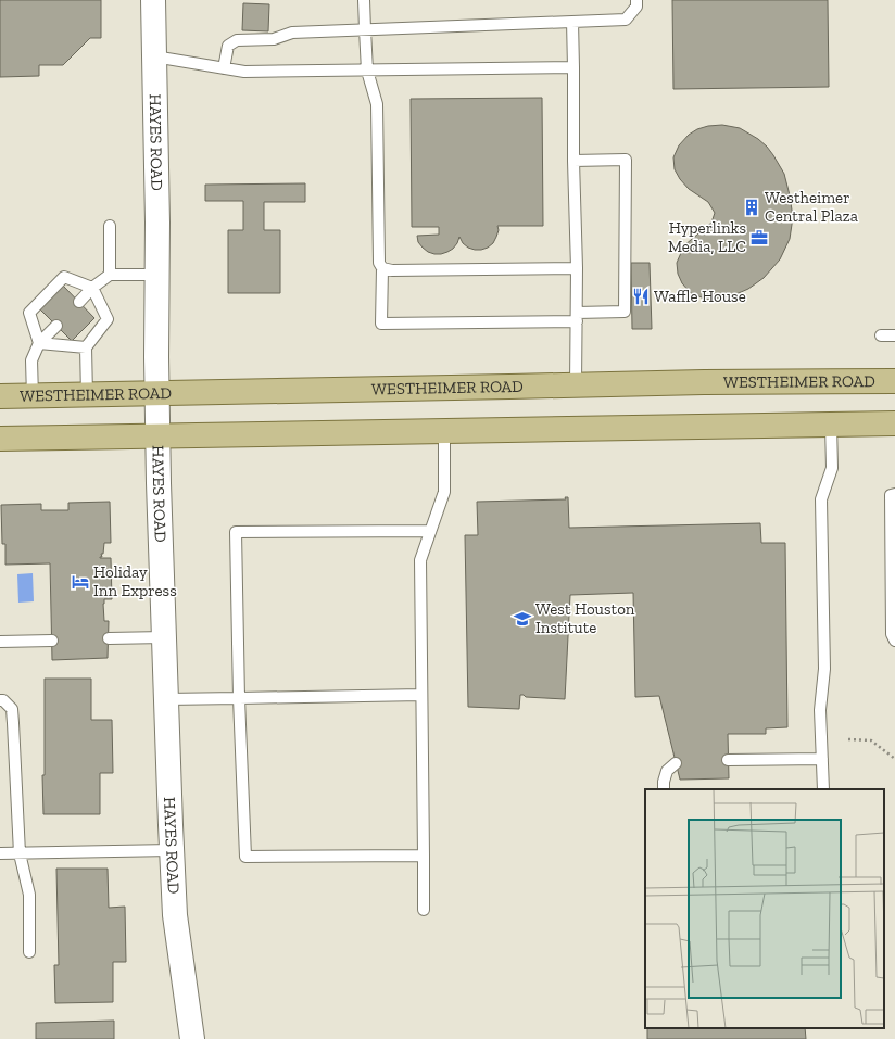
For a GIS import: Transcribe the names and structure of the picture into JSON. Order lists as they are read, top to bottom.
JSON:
{
  "streets": {
    "main road": ["WESTHEIMER ROAD"],
    "street": ["HAYES ROAD"]
  },
  "crossings": [
    ["HAYES ROAD", "WESTHEIMER ROAD"]
  ],
  "places": {
    "building": ["Westheimer Central Plaza"],
    "office": ["Hyperlinks Media, LLC"],
    "restaurant": ["Waffle House"],
    "hotel": ["Holiday Inn Express"],
    "school or university": ["West Houston Institute"]
  }
}
